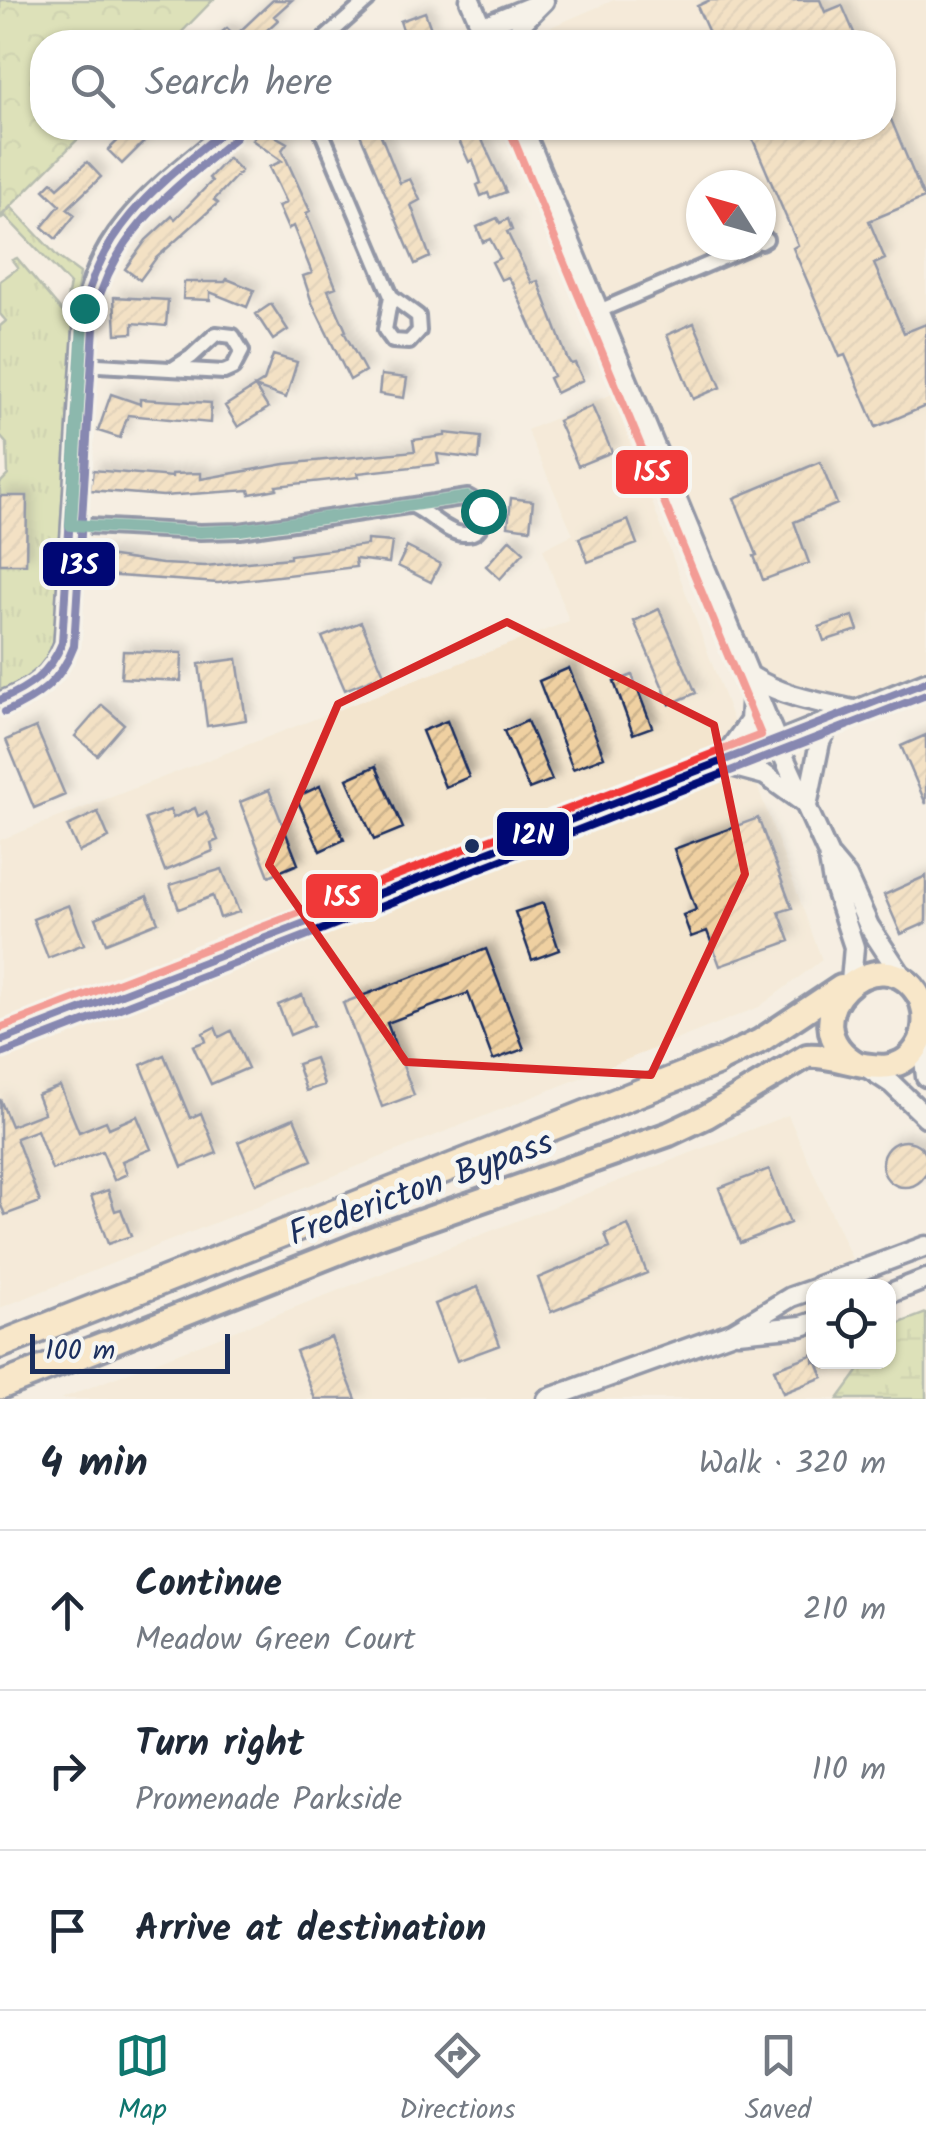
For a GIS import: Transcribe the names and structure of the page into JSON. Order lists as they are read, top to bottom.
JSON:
{
  "streets": {
    "highway": ["Fredericton Bypass"]
  },
  "lines": ["transit line 12N", "transit line 13S", "transit line 15S"],
  "scale_bar": "100 m",
  "north": "top left",
  "page": {
    "search": "Search here",
    "scale": "100 m",
    "heading": ["4 min", "Walk · 320 m"],
    "list": [
      ["Continue", "Meadow Green Court", "210 m"],
      ["Turn right", "Promenade Parkside", "110 m"],
      "Arrive at destination"
    ],
    "nav": ["Map", "Directions", "Saved"]
  }
}
